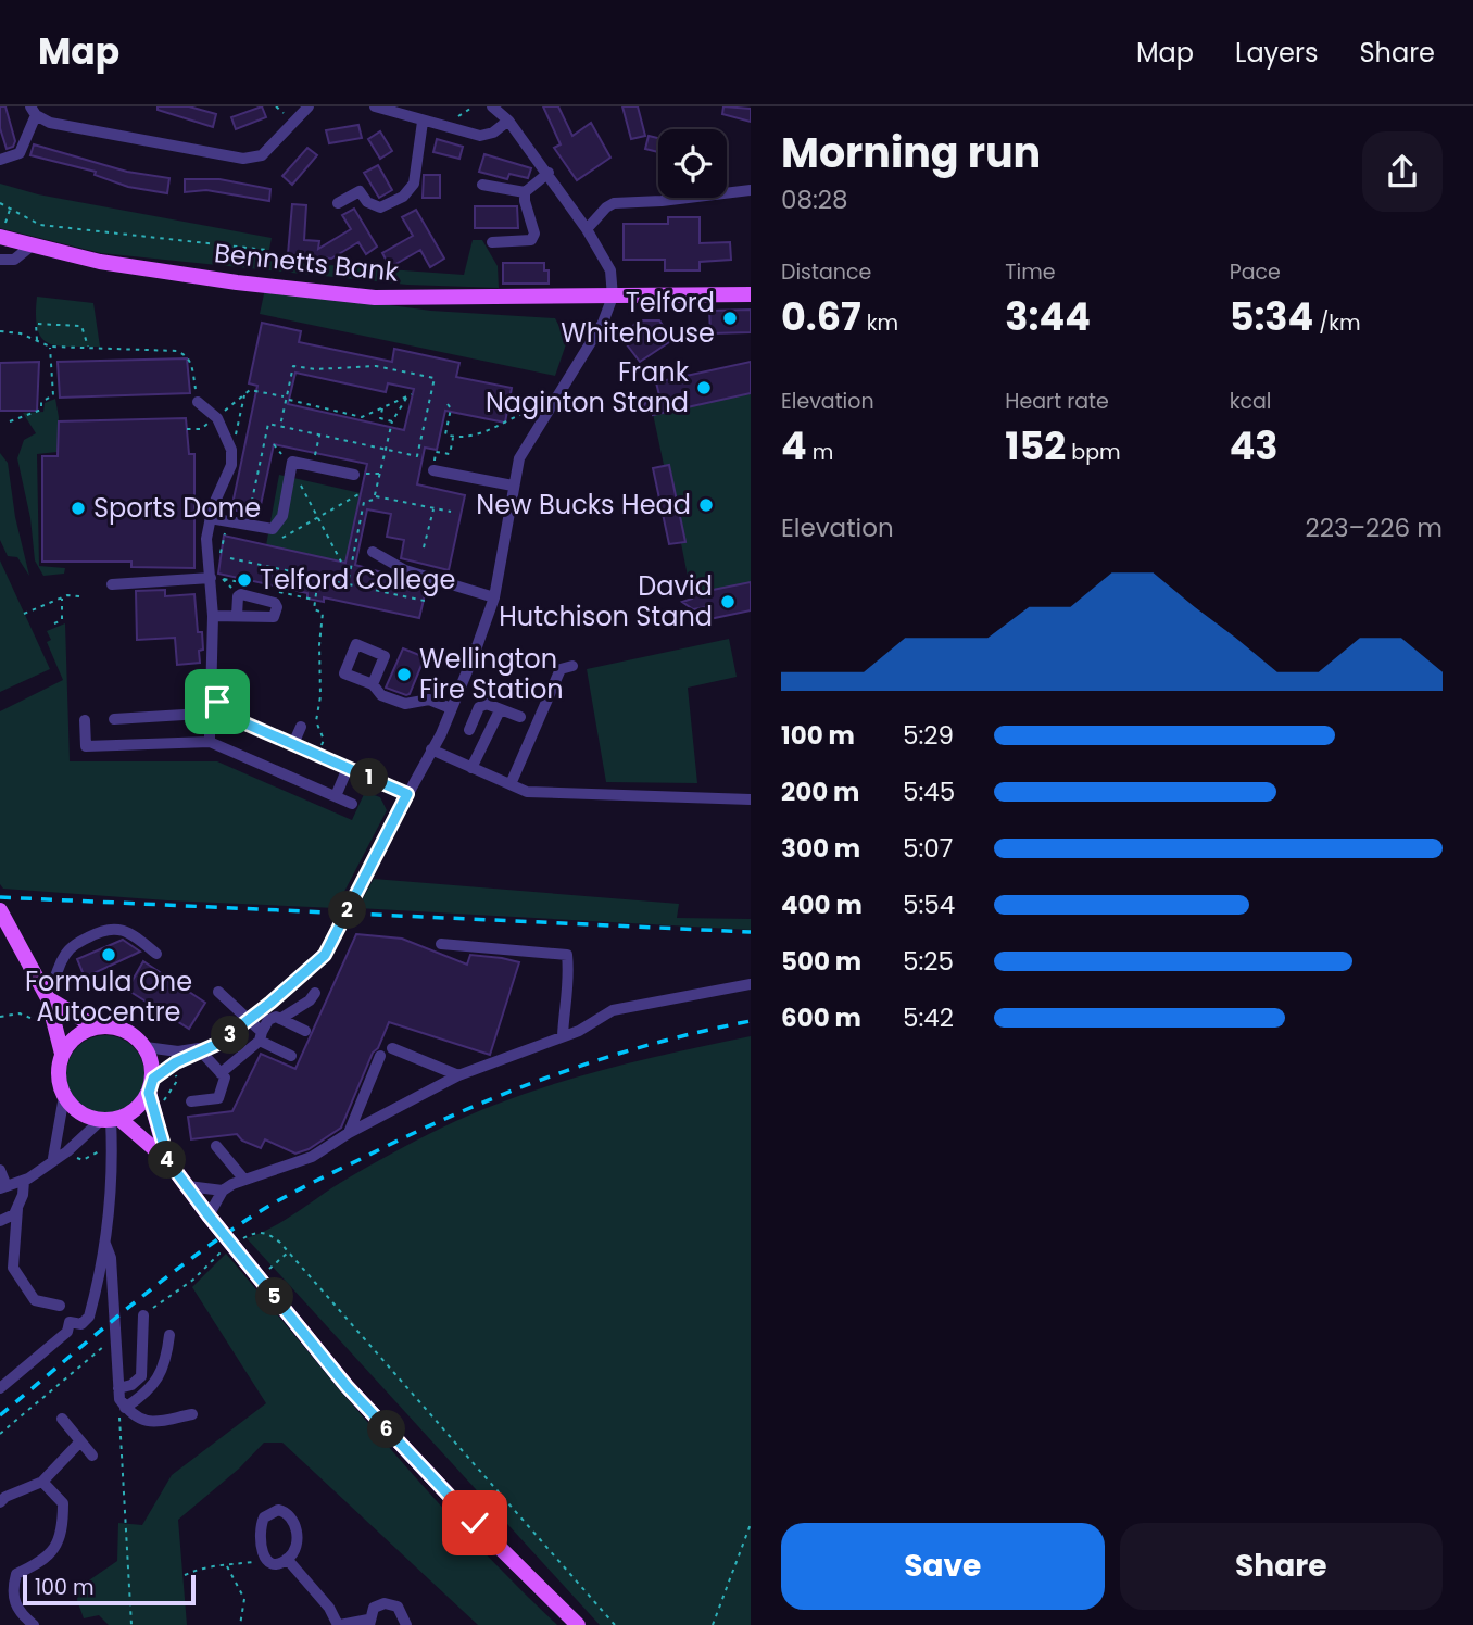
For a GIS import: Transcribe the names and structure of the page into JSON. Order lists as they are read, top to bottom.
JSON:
{
  "streets": {
    "main road": ["Bennetts Bank"]
  },
  "places": [
    "Telford Whitehouse",
    "Frank Naginton Stand",
    "New Bucks Head",
    "Sports Dome",
    "Telford College",
    "David Hutchison Stand",
    "Wellington Fire Station",
    "Formula One Autocentre"
  ],
  "scale_bar": "100 m",
  "page": {
    "header": "Map",
    "nav": ["Map", "Layers", "Share"],
    "heading": ["Morning run", "08:28"],
    "stats": [
      ["Distance", "0.67 km"],
      ["Time", "3:44"],
      ["Pace", "5:34 /km"],
      ["Elevation", "4 m"],
      ["Heart rate", "152 bpm"],
      ["kcal", "43"]
    ],
    "chart": ["Elevation", "223–226 m"],
    "list": [
      {
        "name": "100 m",
        "note": "5:29"
      },
      {
        "name": "200 m",
        "note": "5:45"
      },
      {
        "name": "300 m",
        "note": "5:07"
      },
      {
        "name": "400 m",
        "note": "5:54"
      },
      {
        "name": "500 m",
        "note": "5:25"
      },
      {
        "name": "600 m",
        "note": "5:42"
      }
    ],
    "pins": [
      "1",
      "2",
      "3",
      "4",
      "5",
      "6"
    ],
    "buttons": ["Save", "Share"],
    "scale": "100 m"
  }
}
